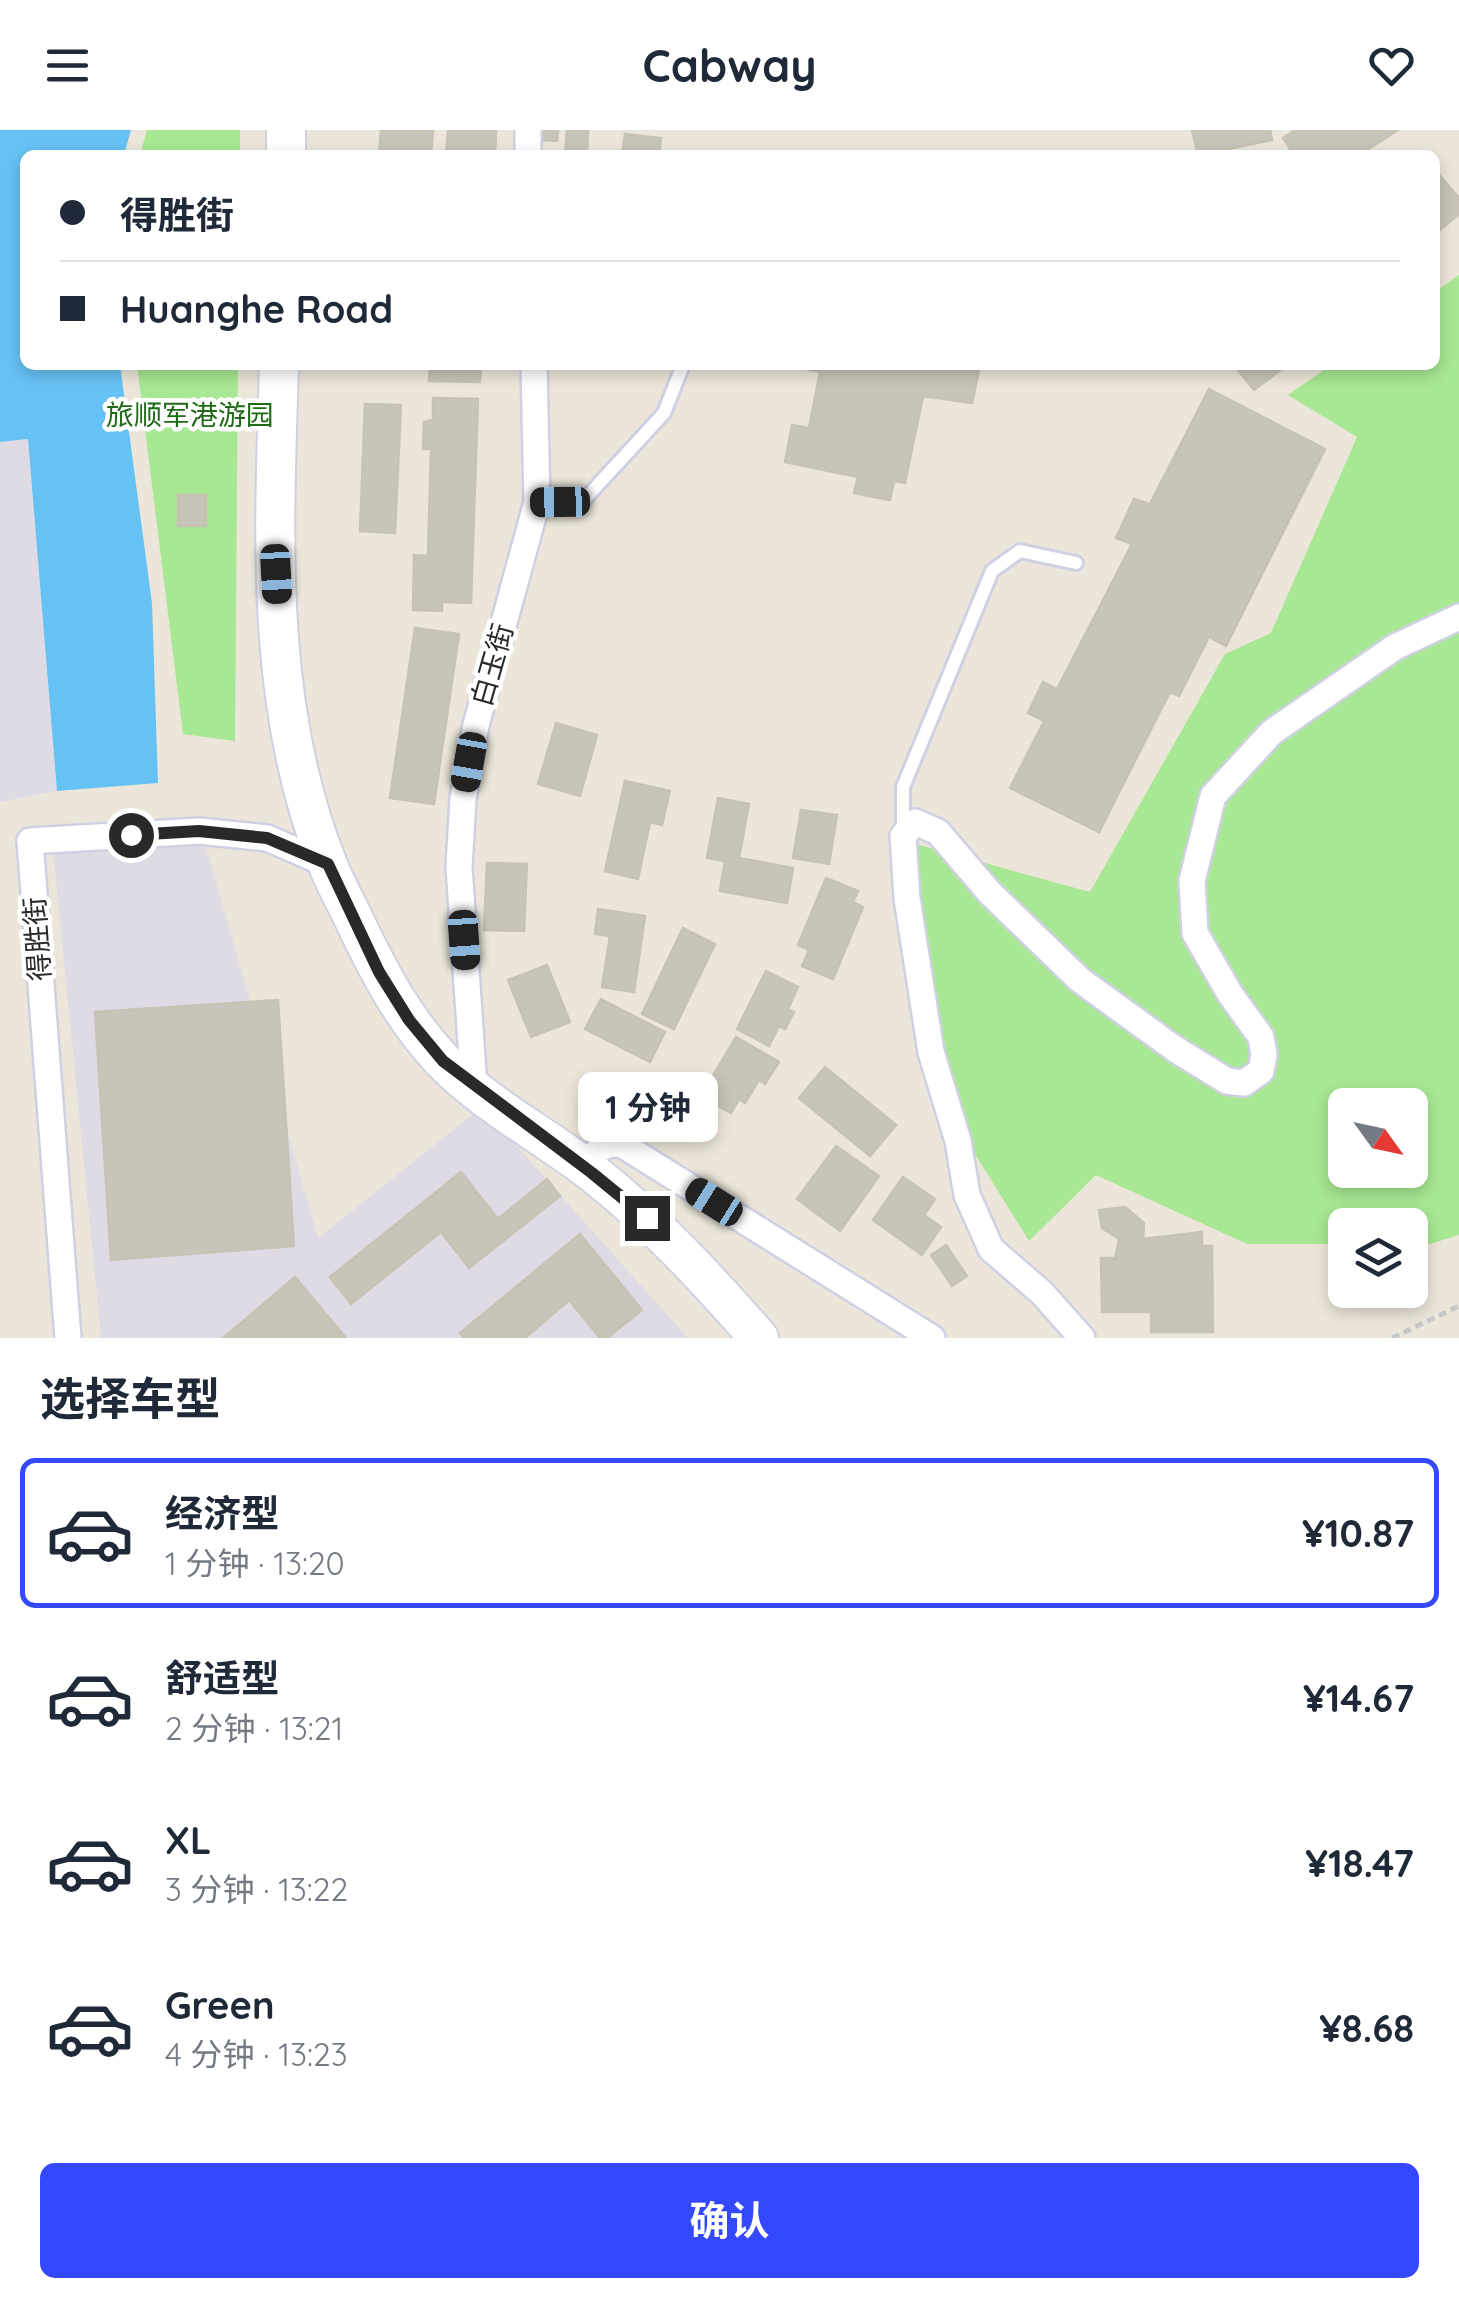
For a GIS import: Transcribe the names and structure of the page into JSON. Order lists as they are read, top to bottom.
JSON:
{
  "streets": {
    "street": ["白玉街", "得胜街"]
  },
  "parks": ["旅顺军港游园"],
  "north": "bottom right",
  "page": {
    "header": "Cabway",
    "banner": ["得胜街", "Huanghe Road"],
    "bubble": "1 分钟",
    "heading": "选择车型",
    "list": [
      {
        "name": "经济型",
        "note": "1 分钟 · 13:20",
        "value": "¥10.87"
      },
      {
        "name": "舒适型",
        "note": "2 分钟 · 13:21",
        "value": "¥14.67"
      },
      {
        "name": "XL",
        "note": "3 分钟 · 13:22",
        "value": "¥18.47"
      },
      {
        "name": "Green",
        "note": "4 分钟 · 13:23",
        "value": "¥8.68"
      }
    ],
    "buttons": "确认"
  }
}
